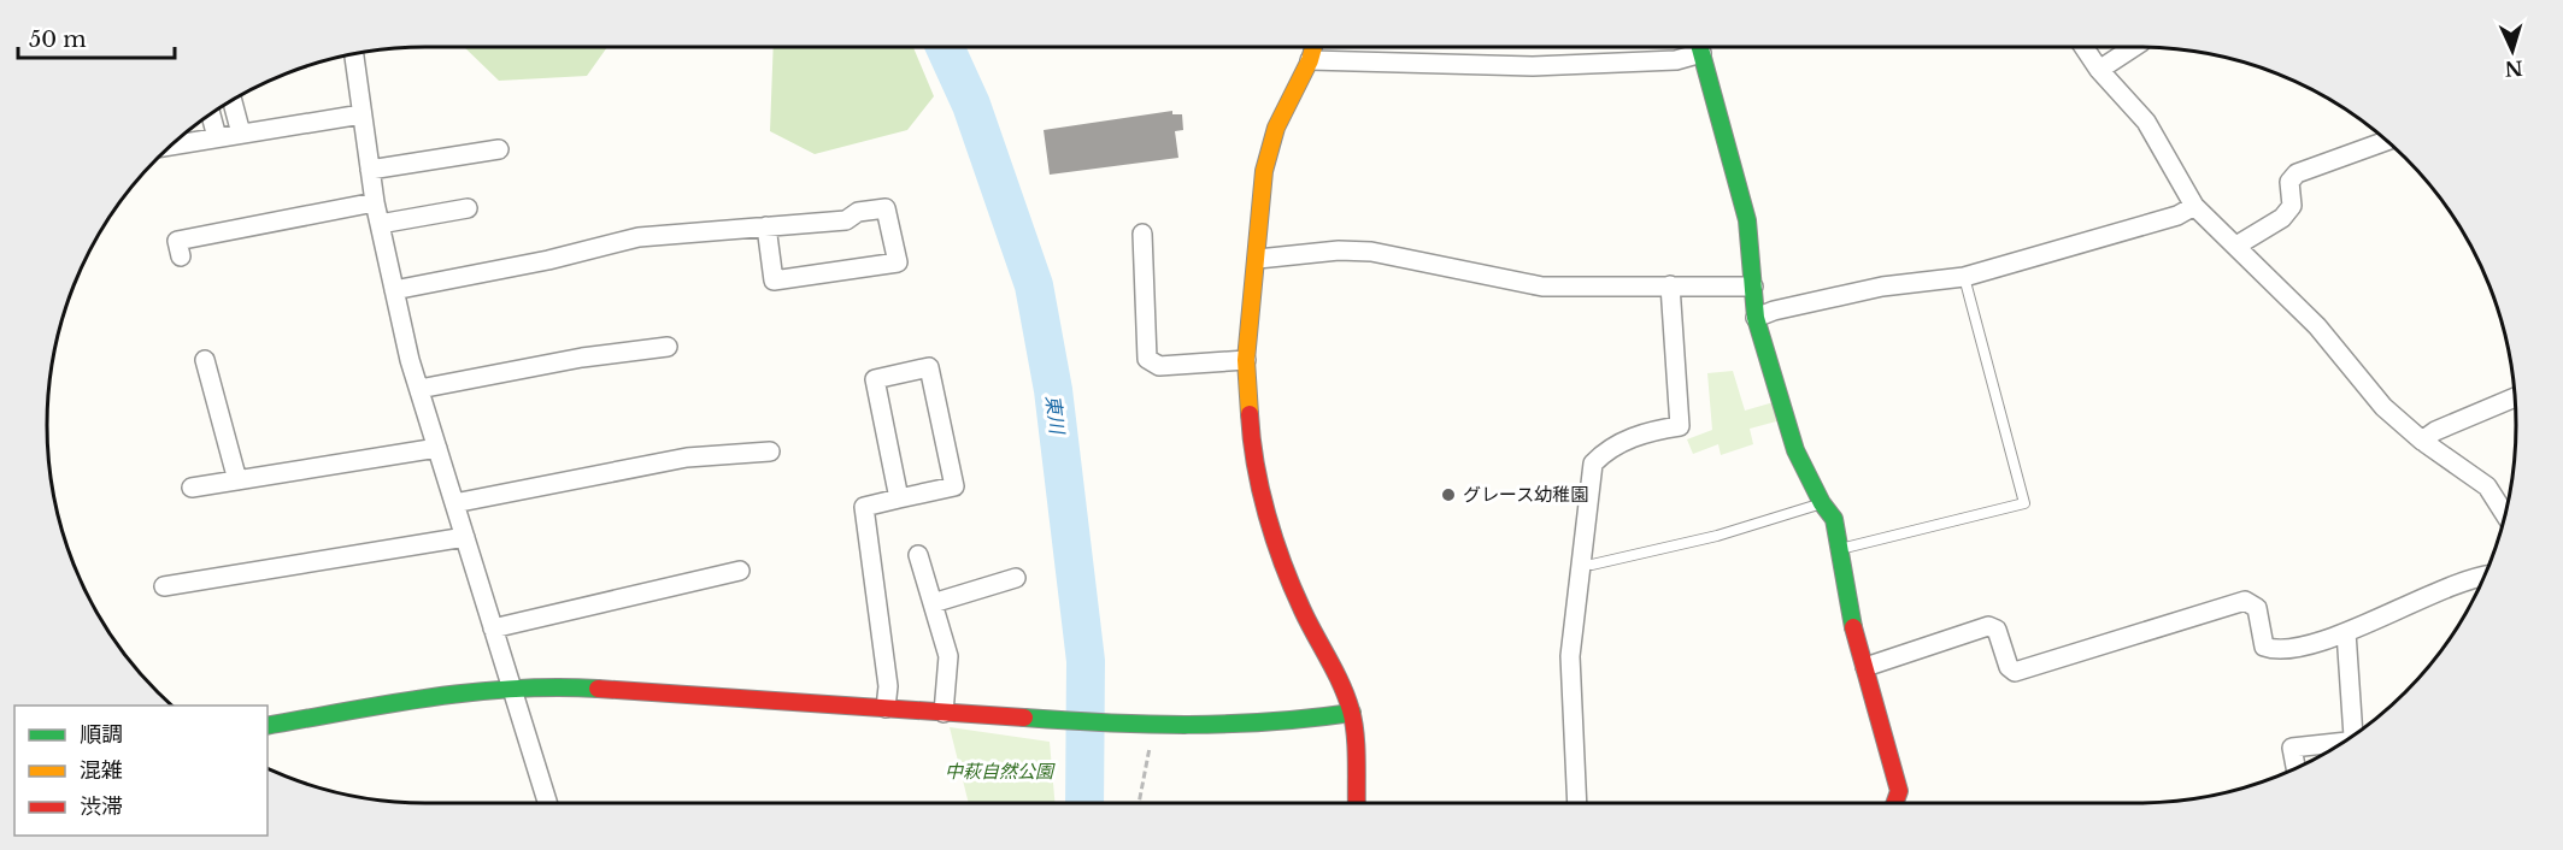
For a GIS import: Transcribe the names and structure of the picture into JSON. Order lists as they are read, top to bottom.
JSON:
{
  "water": ["東川"],
  "parks": ["中萩自然公園"],
  "places": ["グレース幼稚園"],
  "legend": ["順調", "混雑", "渋滞"],
  "scale_bar": "50 m",
  "north": "bottom"
}
